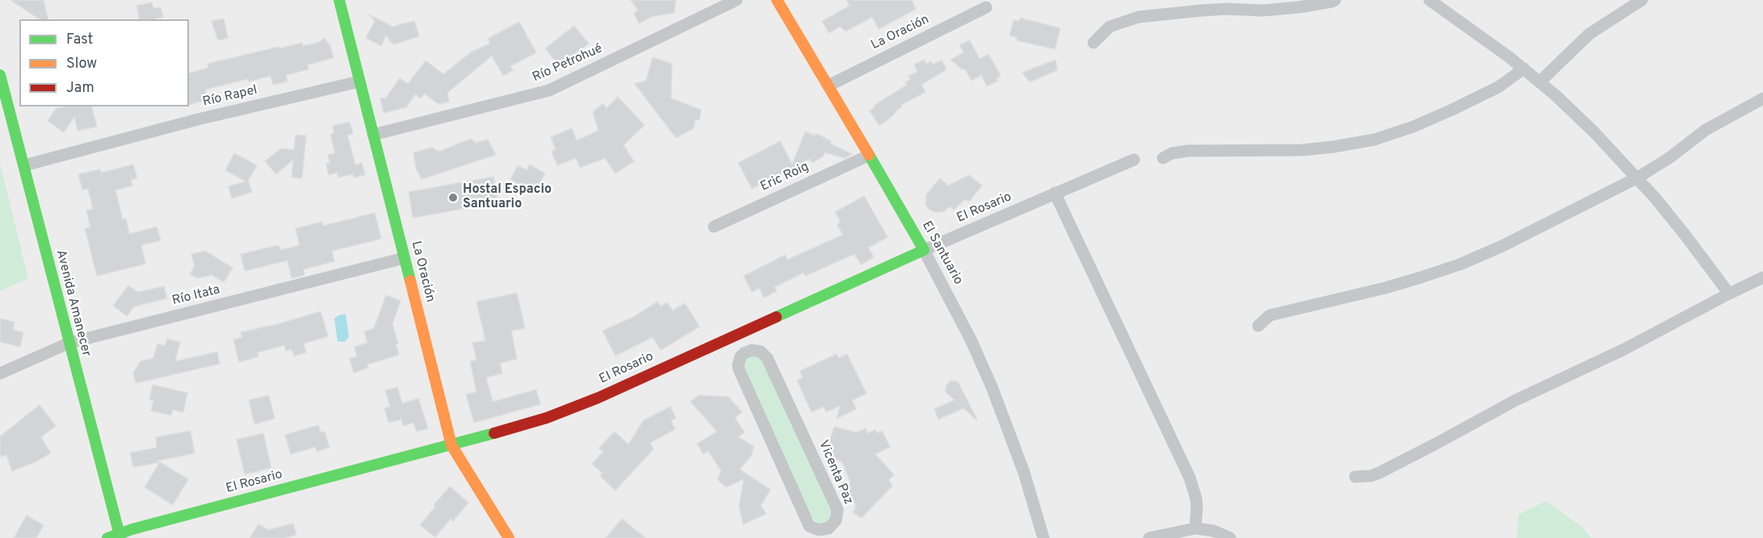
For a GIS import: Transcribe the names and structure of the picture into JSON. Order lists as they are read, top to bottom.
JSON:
{
  "streets": {
    "street": [
      "La Oración",
      "Río Petrohué",
      "Río Rapel",
      "Eric Roig",
      "El Rosario",
      "El Santuario",
      "Río Itata",
      "Avenida Amanecer",
      "Vicenta Paz"
    ]
  },
  "crossings": [
    ["La Oración", "Río Petrohué"],
    ["La Oración", "Río Rapel"],
    ["La Oración", "El Rosario"],
    ["La Oración", "El Santuario"],
    ["La Oración", "Río Itata"],
    ["Río Rapel", "Avenida Amanecer"],
    ["Eric Roig", "El Santuario"],
    ["El Rosario", "El Santuario"],
    ["El Rosario", "Avenida Amanecer"],
    ["Río Itata", "Avenida Amanecer"]
  ],
  "places": ["Hostal Espacio Santuario"],
  "legend": ["Fast", "Slow", "Jam"]
}
